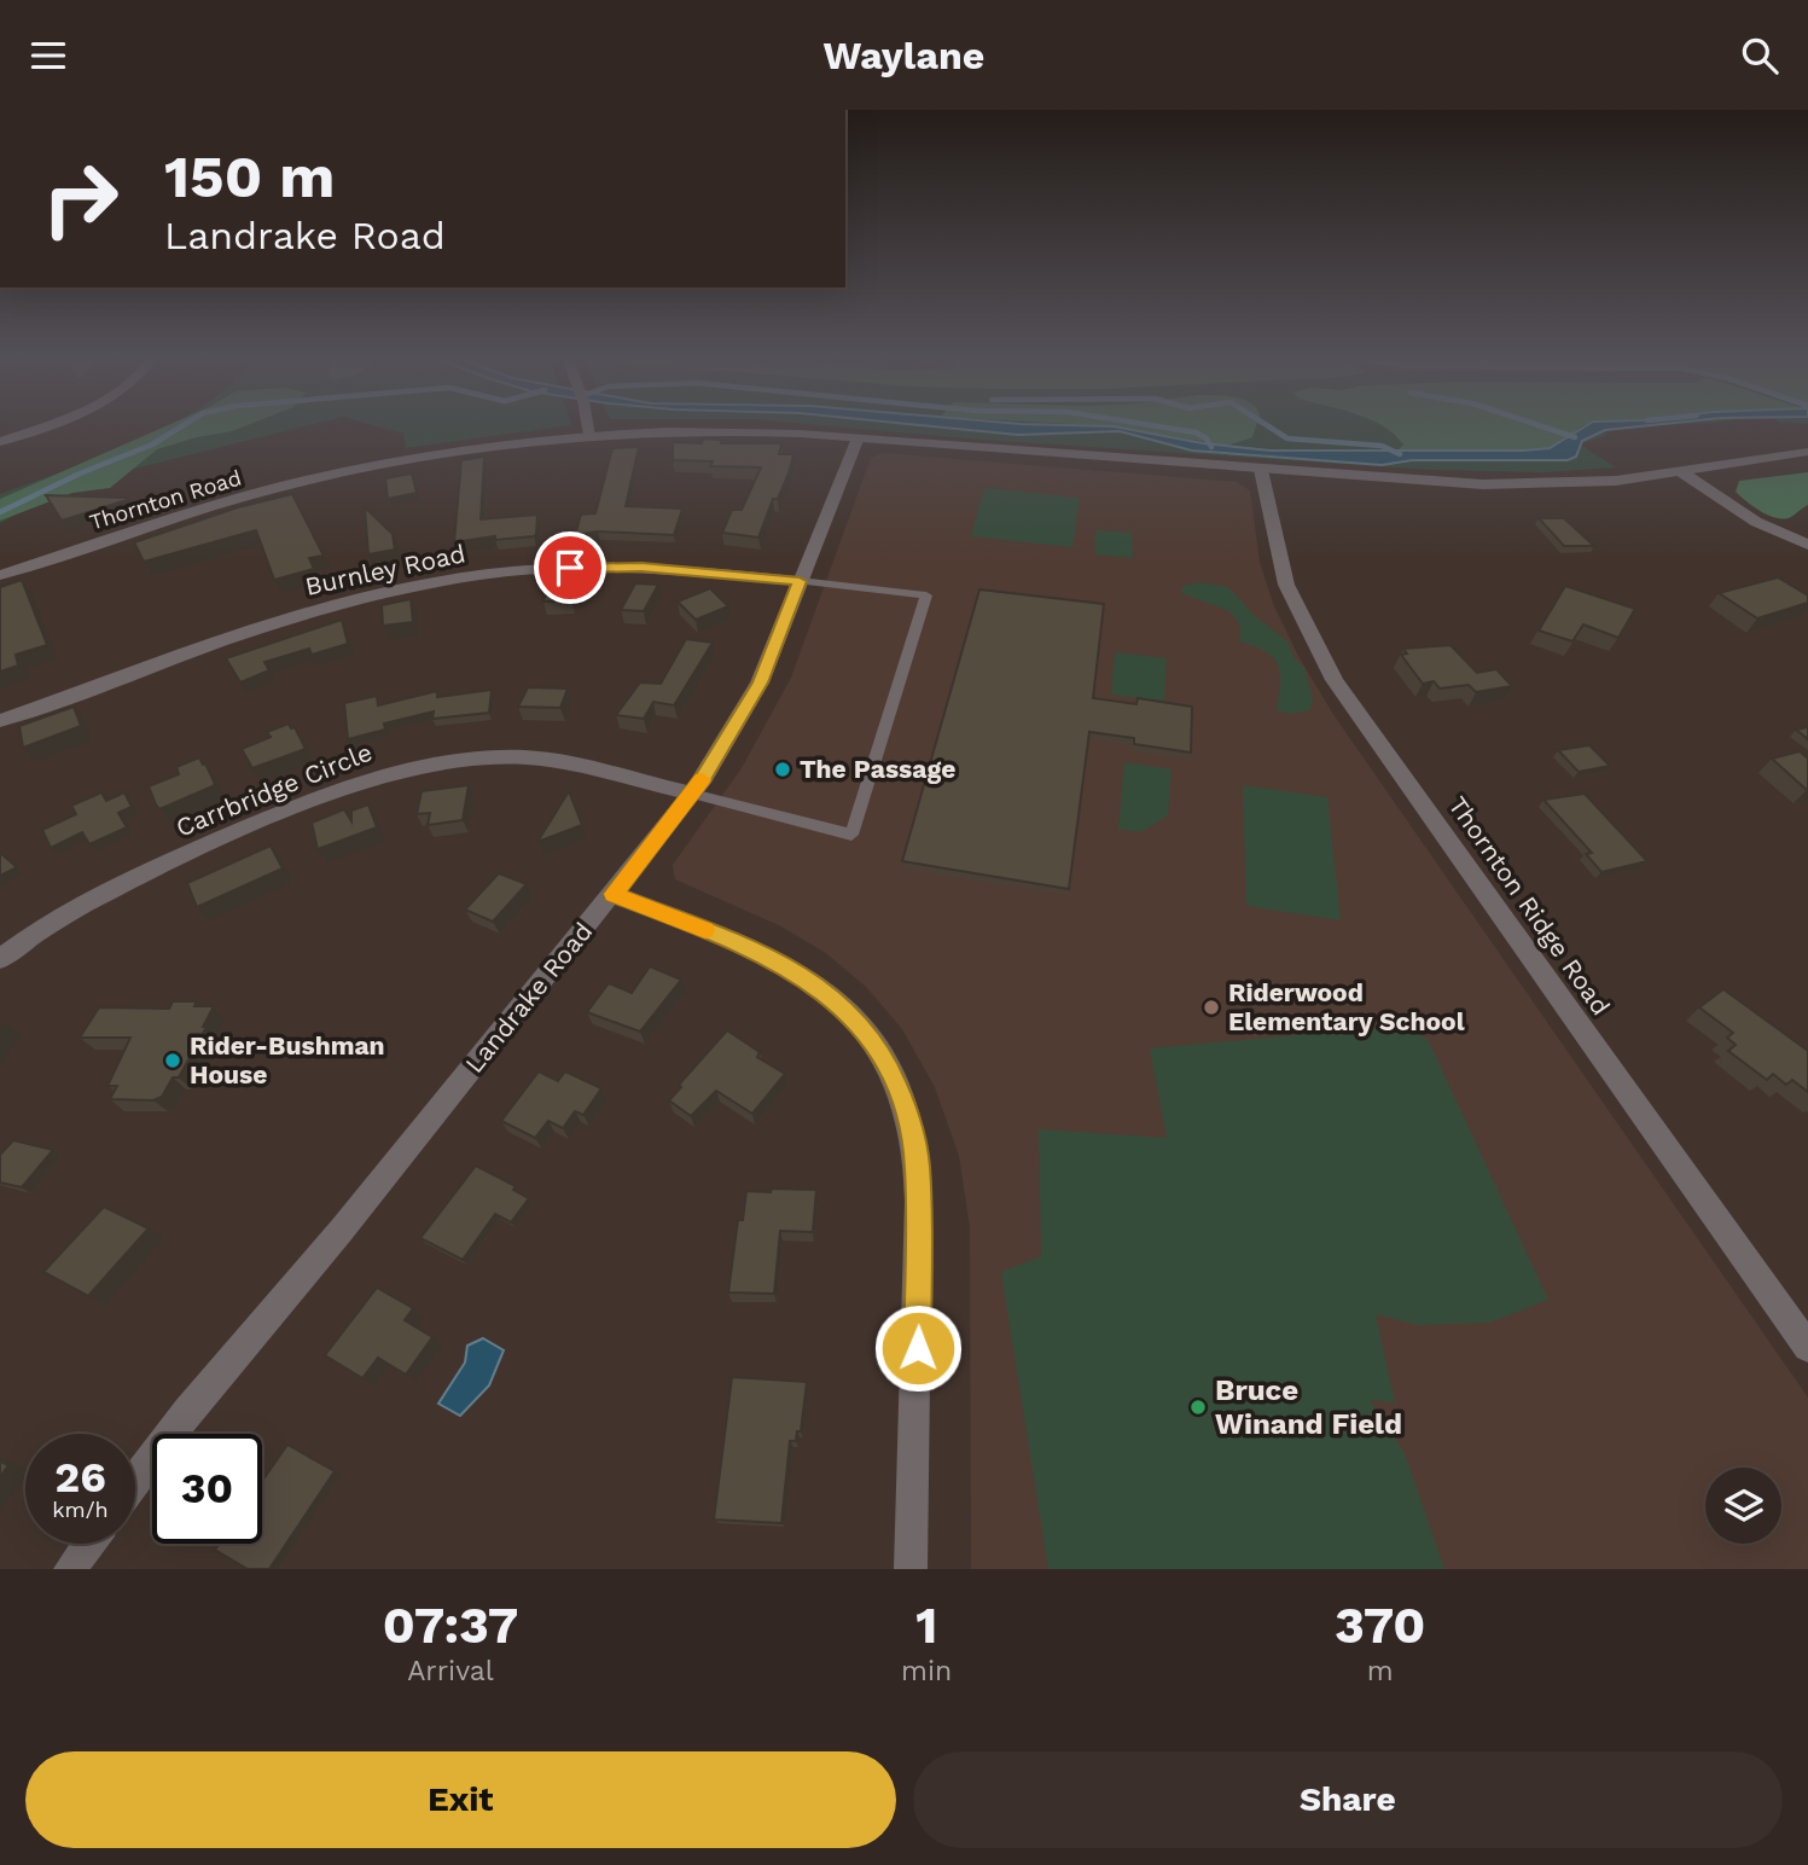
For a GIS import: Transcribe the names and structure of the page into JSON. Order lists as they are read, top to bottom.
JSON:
{
  "streets": {
    "street": [
      "Thornton Road",
      "Burnley Road",
      "Carrbridge Circle",
      "Thornton Ridge Road",
      "Landrake Road"
    ]
  },
  "crossings": [
    ["Thornton Road", "Thornton Ridge Road"],
    ["Thornton Road", "Landrake Road"],
    ["Burnley Road", "Landrake Road"],
    ["Carrbridge Circle", "Landrake Road"]
  ],
  "places": [
    "The Passage",
    "Riderwood Elementary School",
    "Rider-Bushman House",
    "Bruce Winand Field"
  ],
  "page": {
    "header": "Waylane",
    "turn": ["150 m", "Landrake Road"],
    "speed": "26 km/h",
    "limit": "30",
    "eta": [
      "07:37",
      "Arrival",
      "1",
      "min",
      "370",
      "m"
    ],
    "buttons": ["Exit", "Share"]
  }
}
